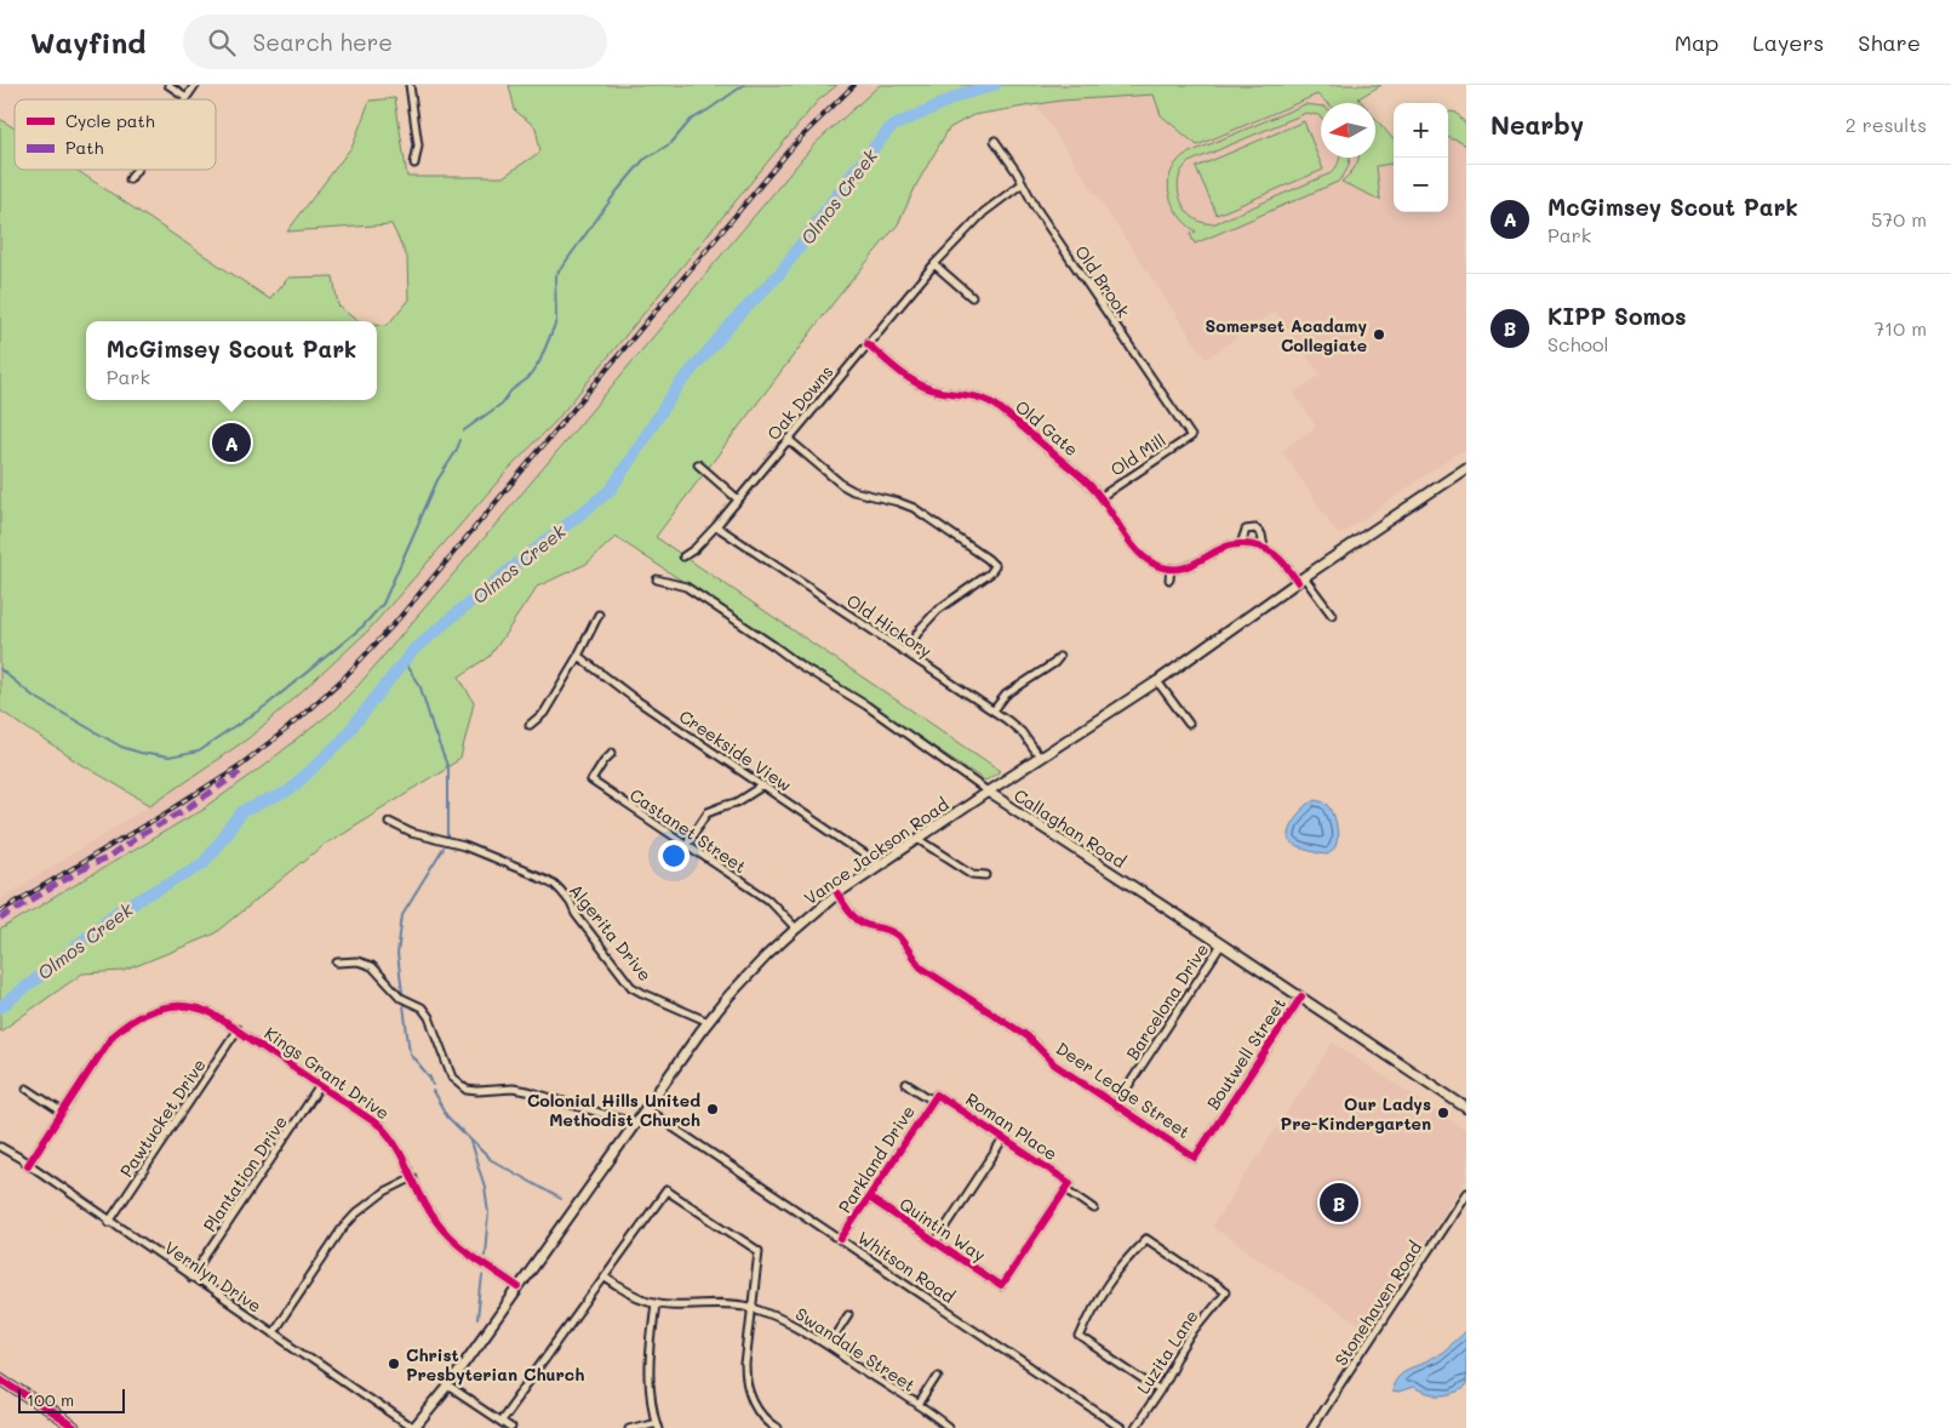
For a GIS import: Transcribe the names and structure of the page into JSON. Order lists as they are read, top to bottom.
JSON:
{
  "streets": {
    "main road": ["Callaghan Road", "Vance Jackson Road"],
    "street": [
      "Old Brook",
      "Oak Downs",
      "Old Gate",
      "Old Mill",
      "Old Hickory",
      "Creekside View",
      "Castanet Street",
      "Algerita Drive",
      "Barcelona Drive",
      "Boutwell Street",
      "Kings Grant Drive",
      "Deer Ledge Street",
      "Pawtucket Drive",
      "Roman Place",
      "Parkland Drive",
      "Plantation Drive",
      "Quintin Way",
      "Whitson Road",
      "Vernlyn Drive",
      "Stonehaven Road",
      "Swandale Street",
      "Luzita Lane"
    ]
  },
  "crossings": [
    ["Old Brook", "Oak Downs"],
    ["Old Brook", "Old Mill"],
    ["Oak Downs", "Old Gate"],
    ["Oak Downs", "Old Hickory"],
    ["Old Gate", "Old Mill"],
    ["Old Hickory", "Vance Jackson Road"],
    ["Creekside View", "Vance Jackson Road"],
    ["Callaghan Road", "Vance Jackson Road"],
    ["Callaghan Road", "Barcelona Drive"],
    ["Callaghan Road", "Boutwell Street"],
    ["Castanet Street", "Vance Jackson Road"],
    ["Vance Jackson Road", "Algerita Drive"],
    ["Vance Jackson Road", "Kings Grant Drive"],
    ["Vance Jackson Road", "Deer Ledge Street"],
    ["Vance Jackson Road", "Whitson Road"],
    ["Vance Jackson Road", "Vernlyn Drive"],
    ["Barcelona Drive", "Deer Ledge Street"],
    ["Boutwell Street", "Deer Ledge Street"],
    ["Kings Grant Drive", "Pawtucket Drive"],
    ["Kings Grant Drive", "Plantation Drive"],
    ["Kings Grant Drive", "Vernlyn Drive"],
    ["Pawtucket Drive", "Vernlyn Drive"],
    ["Roman Place", "Parkland Drive"],
    ["Roman Place", "Quintin Way"],
    ["Parkland Drive", "Quintin Way"],
    ["Parkland Drive", "Whitson Road"],
    ["Plantation Drive", "Vernlyn Drive"]
  ],
  "water": ["Olmos Creek"],
  "places": [
    "Somerset Acadamy Collegiate",
    "Colonial Hills United Methodist Church",
    "Our Ladys Pre-Kindergarten",
    "Christ Presbyterian Church"
  ],
  "legend": ["Cycle path", "Path"],
  "scale_bar": "100 m",
  "north": "left",
  "page": {
    "header": "Wayfind",
    "search": "Search here",
    "nav": ["Map", "Layers", "Share"],
    "heading": ["Nearby", "2 results"],
    "map_buttons": ["+", "−"],
    "list": [
      {
        "mark": "A",
        "name": "McGimsey Scout Park",
        "note": "Park",
        "value": "570 m"
      },
      {
        "mark": "B",
        "name": "KIPP Somos",
        "note": "School",
        "value": "710 m"
      }
    ],
    "popup": ["McGimsey Scout Park", "Park"],
    "pins": ["A", "B"],
    "scale": "100 m"
  }
}
